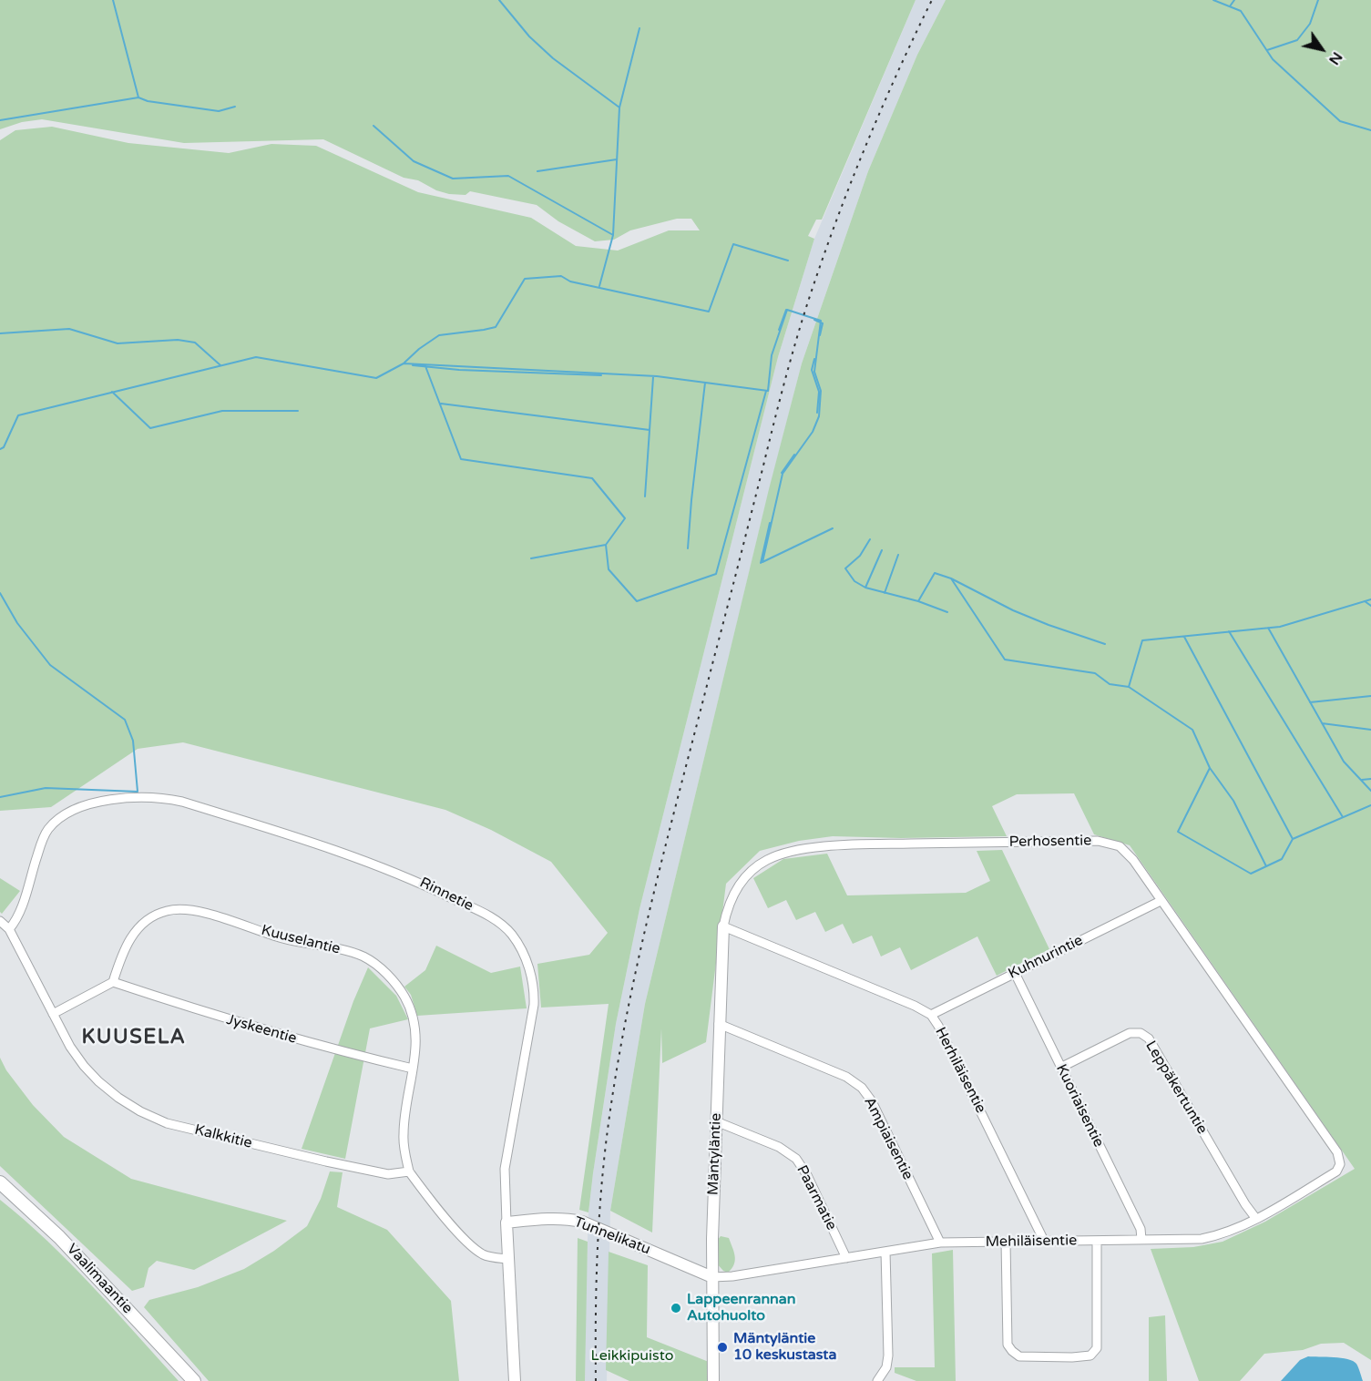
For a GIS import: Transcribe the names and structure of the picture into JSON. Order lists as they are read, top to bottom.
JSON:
{
  "streets": {
    "main road": ["Vaalimaantie"],
    "street": [
      "Perhosentie",
      "Rinnetie",
      "Kuuselantie",
      "Kuhnurintie",
      "Jyskeentie",
      "Herhiläisentie",
      "Leppäkertuntie",
      "Kuoriaisentie",
      "Kalkkitie",
      "Ampiaisentie",
      "Mäntyläntie",
      "Paarmatie",
      "Tunnelikatu",
      "Mehiläisentie"
    ]
  },
  "crossings": [
    ["Perhosentie", "Kuhnurintie"],
    ["Perhosentie", "Herhiläisentie"],
    ["Perhosentie", "Mäntyläntie"],
    ["Perhosentie", "Mehiläisentie"],
    ["Rinnetie", "Kalkkitie"],
    ["Rinnetie", "Tunnelikatu"],
    ["Kuuselantie", "Jyskeentie"],
    ["Kuuselantie", "Kalkkitie"],
    ["Kuhnurintie", "Herhiläisentie"],
    ["Kuhnurintie", "Kuoriaisentie"],
    ["Herhiläisentie", "Mäntyläntie"],
    ["Herhiläisentie", "Mehiläisentie"],
    ["Leppäkertuntie", "Kuoriaisentie"],
    ["Leppäkertuntie", "Mehiläisentie"],
    ["Kuoriaisentie", "Mehiläisentie"],
    ["Ampiaisentie", "Mäntyläntie"],
    ["Ampiaisentie", "Mehiläisentie"],
    ["Mäntyläntie", "Paarmatie"],
    ["Mäntyläntie", "Tunnelikatu"],
    ["Mäntyläntie", "Mehiläisentie"],
    ["Paarmatie", "Mehiläisentie"],
    ["Tunnelikatu", "Mehiläisentie"]
  ],
  "districts": ["KUUSELA"],
  "parks": ["Leikkipuisto"],
  "places": ["Lappeenrannan Autohuolto", "Mäntyläntie 10 keskustasta"],
  "north": "bottom right"
}
